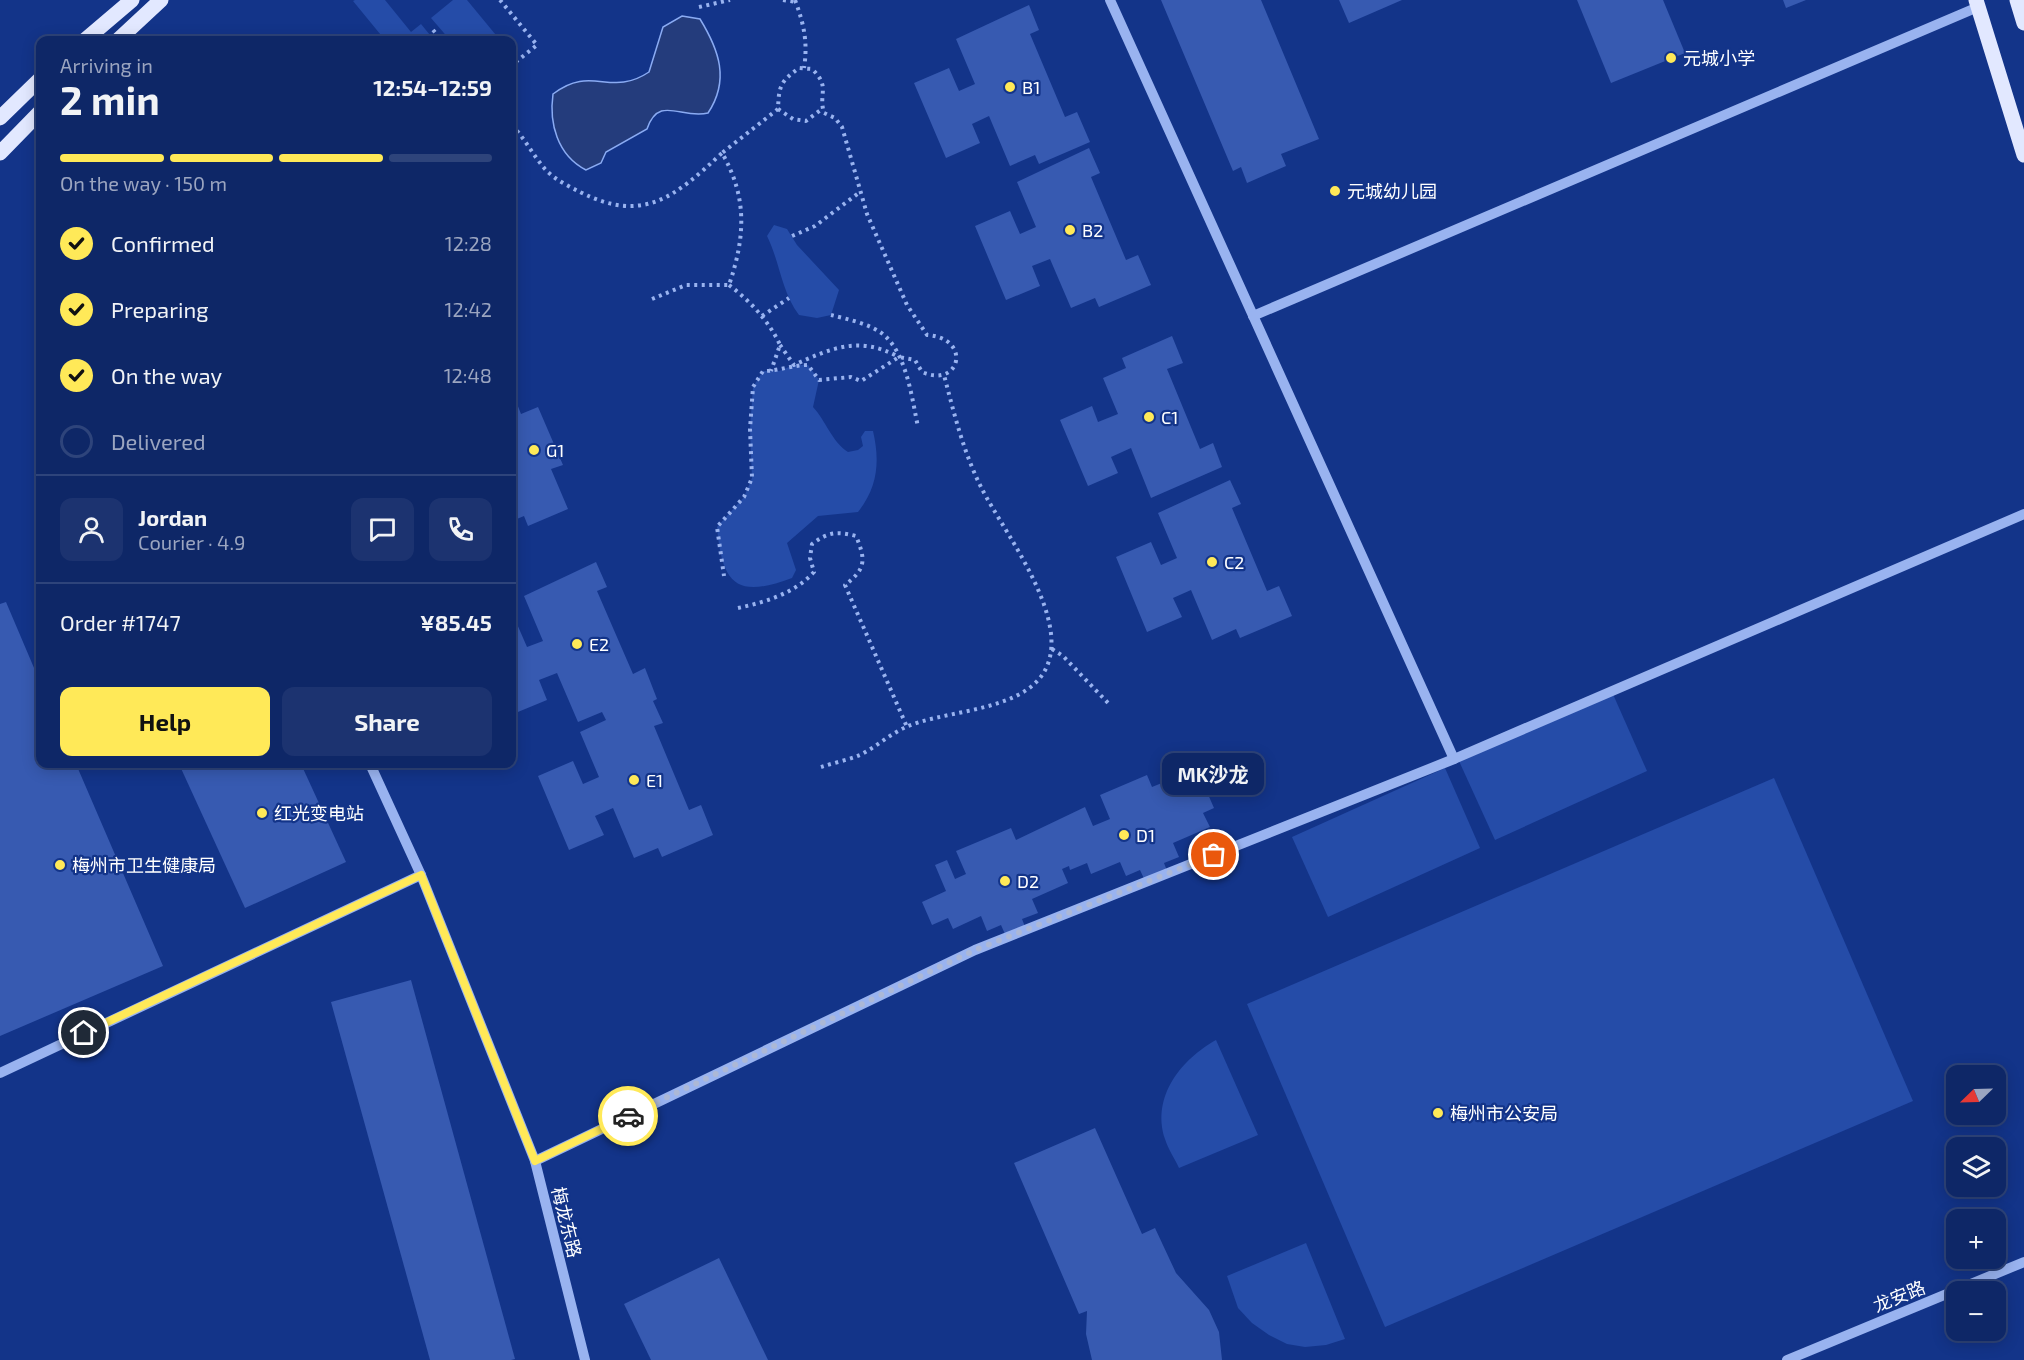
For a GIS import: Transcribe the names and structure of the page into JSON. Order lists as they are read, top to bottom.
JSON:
{
  "streets": {
    "street": ["梅龙东路", "龙安路"]
  },
  "places": [
    "元城小学",
    "B1",
    "元城幼儿园",
    "B2",
    "C1",
    "G1",
    "C2",
    "E2",
    "E1",
    "红光变电站",
    "D1",
    "MK沙龙",
    "梅州市卫生健康局",
    "D2",
    "梅州市公安局"
  ],
  "north": "bottom left",
  "page": {
    "heading": ["2 min", "Arriving in", "12:54–12:59"],
    "panel": [
      "Jordan",
      "Courier · 4.9",
      "Order #1747",
      "¥85.45"
    ],
    "bar": "On the way · 150 m",
    "list": [
      ["Confirmed", "12:28"],
      ["Preparing", "12:42"],
      ["On the way", "12:48"],
      "Delivered"
    ],
    "buttons": ["Help", "Share"],
    "bubble": "MK沙龙",
    "map_buttons": ["+", "−"]
  }
}
